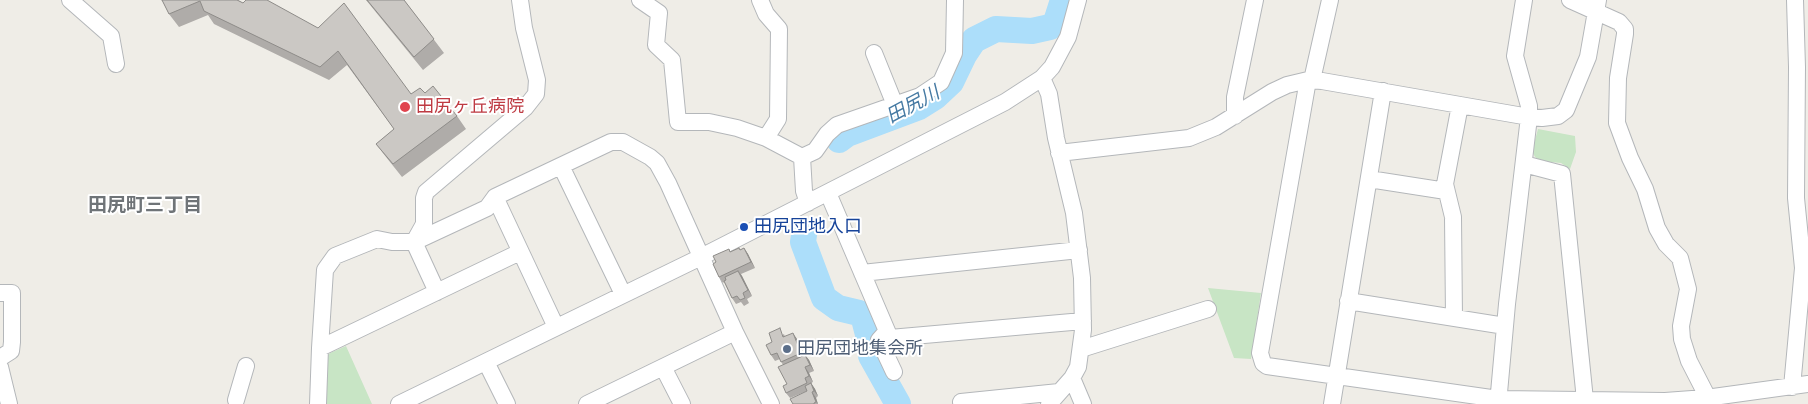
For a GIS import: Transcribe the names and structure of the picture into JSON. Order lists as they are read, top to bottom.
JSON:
{
  "districts": ["田尻町三丁目"],
  "water": ["田尻川"],
  "places": ["田尻ヶ丘病院", "田尻団地入口", "田尻団地集会所"]
}
